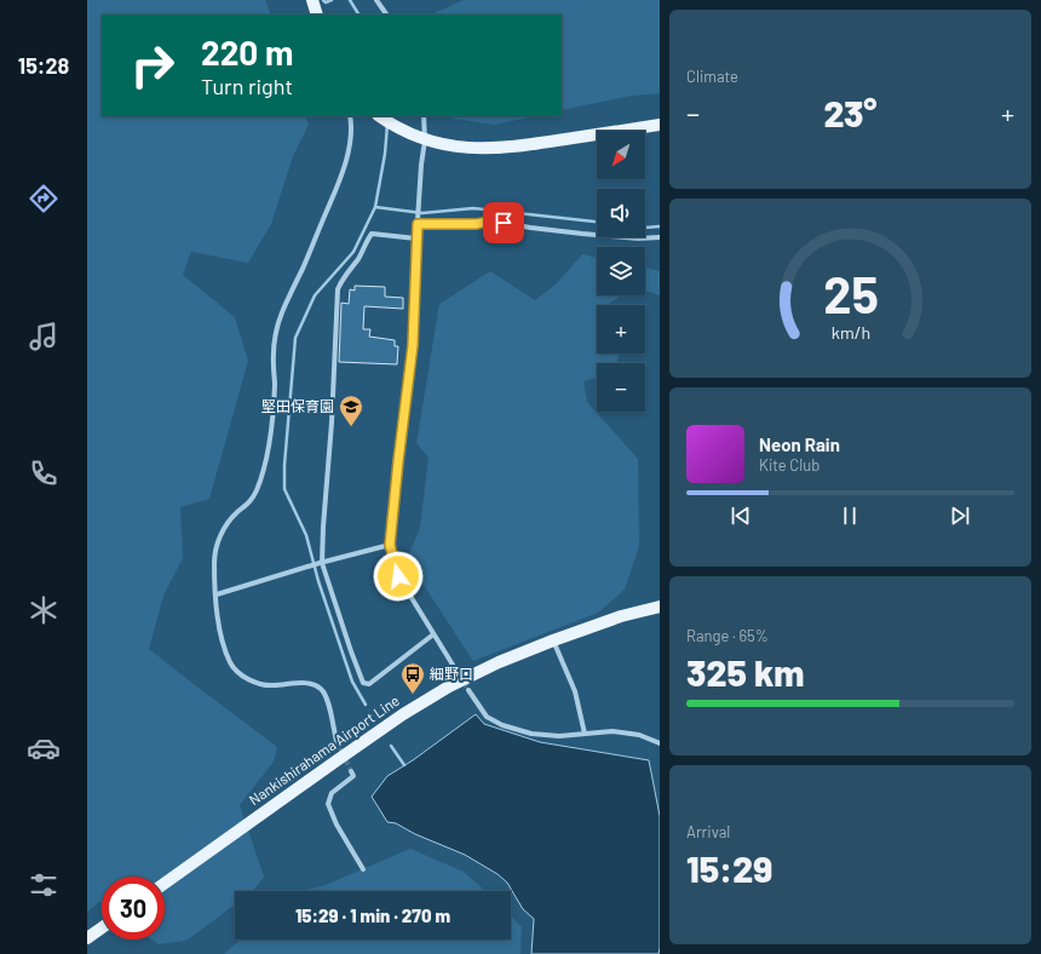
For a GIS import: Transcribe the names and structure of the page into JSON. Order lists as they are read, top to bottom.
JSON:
{
  "streets": {
    "main road": ["Nankishirahama Airport Line"]
  },
  "places": {
    "school or university": ["堅田保育園"],
    "bus stop": ["細野口"]
  },
  "north": "bottom left",
  "page": {
    "tabs": "15:28",
    "tile": [
      "Climate",
      ["Range · 65%", "325 km"],
      ["Arrival", "15:29"]
    ],
    "turn": ["220 m", "Turn right"],
    "heat": ["−", "23°", "+"],
    "map_buttons": ["+", "−"],
    "song": ["Neon Rain", "Kite Club"],
    "limit": "30",
    "trip": "15:29 · 1 min · 270 m",
    "gauge": ["25", "km/h"]
  }
}
